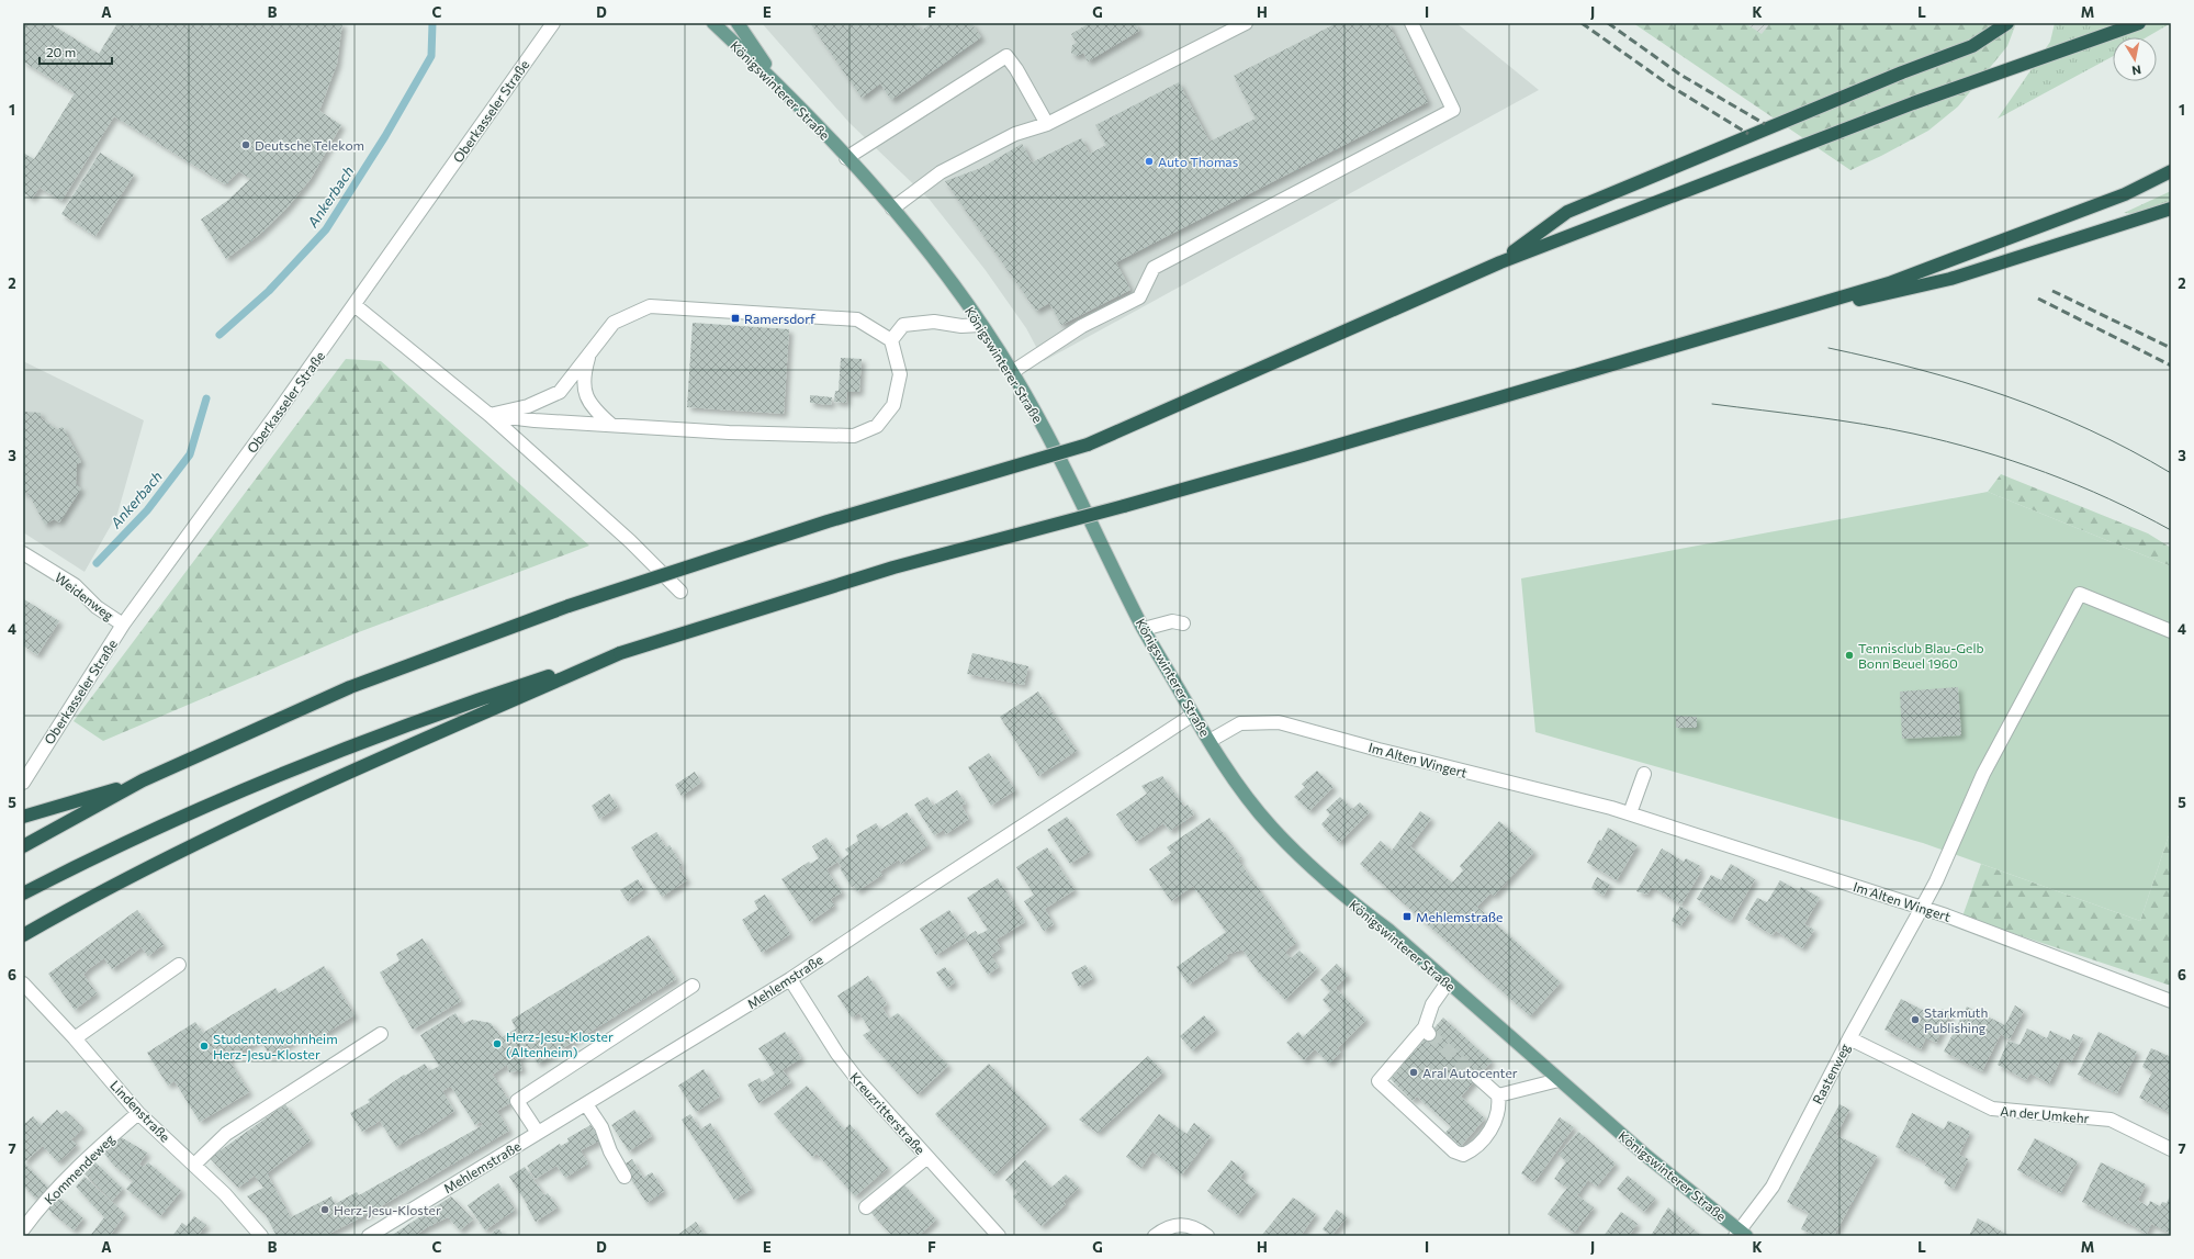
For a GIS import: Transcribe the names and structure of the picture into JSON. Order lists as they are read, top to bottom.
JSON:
{
  "streets": {
    "main road": ["Königswinterer Straße"],
    "street": [
      "Oberkasseler Straße",
      "Weidenweg",
      "Im Alten Wingert",
      "Mehlemstraße",
      "Rastenweg",
      "Lindenstraße",
      "Kreuzritterstraße",
      "An der Umkehr",
      "Kommendeweg"
    ]
  },
  "crossings": [
    ["Königswinterer Straße", "Im Alten Wingert"],
    ["Königswinterer Straße", "Mehlemstraße"],
    ["Königswinterer Straße", "Rastenweg"],
    ["Oberkasseler Straße", "Weidenweg"],
    ["Im Alten Wingert", "Rastenweg"],
    ["Mehlemstraße", "Kreuzritterstraße"],
    ["Rastenweg", "An der Umkehr"],
    ["Lindenstraße", "Kommendeweg"]
  ],
  "water": ["Ankerbach"],
  "places": {
    "other": [
      "Deutsche Telekom",
      "Auto Thomas",
      "Tennisclub Blau-Gelb Bonn Beuel 1960",
      "Starkmuth Publishing",
      "Herz-Jesu-Kloster (Altenheim)",
      "Studentenwohnheim Herz-Jesu-Kloster",
      "Aral Autocenter",
      "Herz-Jesu-Kloster"
    ],
    "transit": ["Ramersdorf", "Mehlemstraße"]
  },
  "scale_bar": "20 m",
  "north": "bottom",
  "grid": {
    "columns": [
      "A",
      "B",
      "C",
      "D",
      "E",
      "F",
      "G",
      "H",
      "I",
      "J",
      "K",
      "L",
      "M"
    ],
    "rows": [
      "1",
      "2",
      "3",
      "4",
      "5",
      "6",
      "7"
    ]
  }
}
